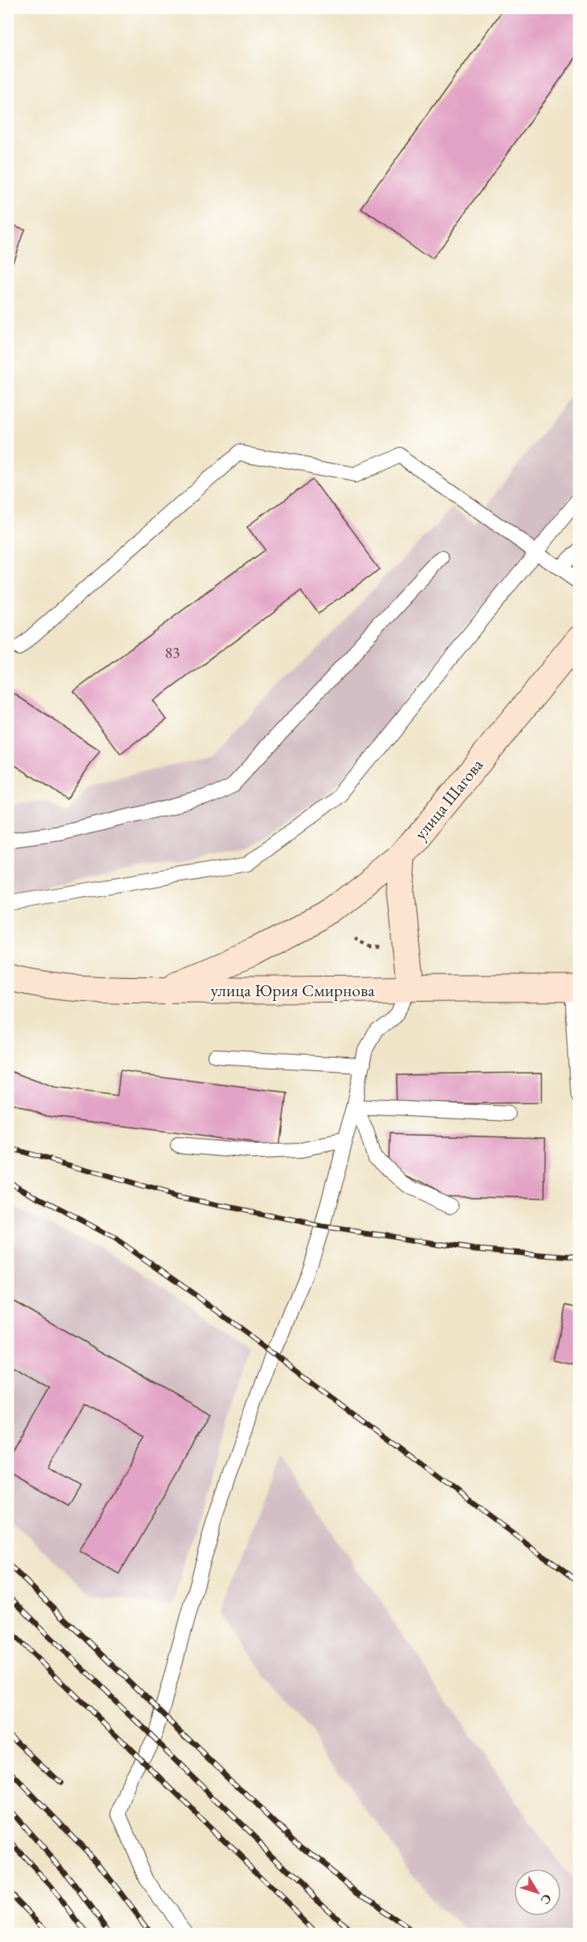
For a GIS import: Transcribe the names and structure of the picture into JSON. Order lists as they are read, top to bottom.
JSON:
{
  "streets": {
    "main road": ["улица Шагова", "улица Юрия Смирнова"]
  },
  "crossings": [
    ["улица Шагова", "улица Юрия Смирнова"]
  ],
  "house_numbers": ["83"],
  "north": "bottom right"
}
